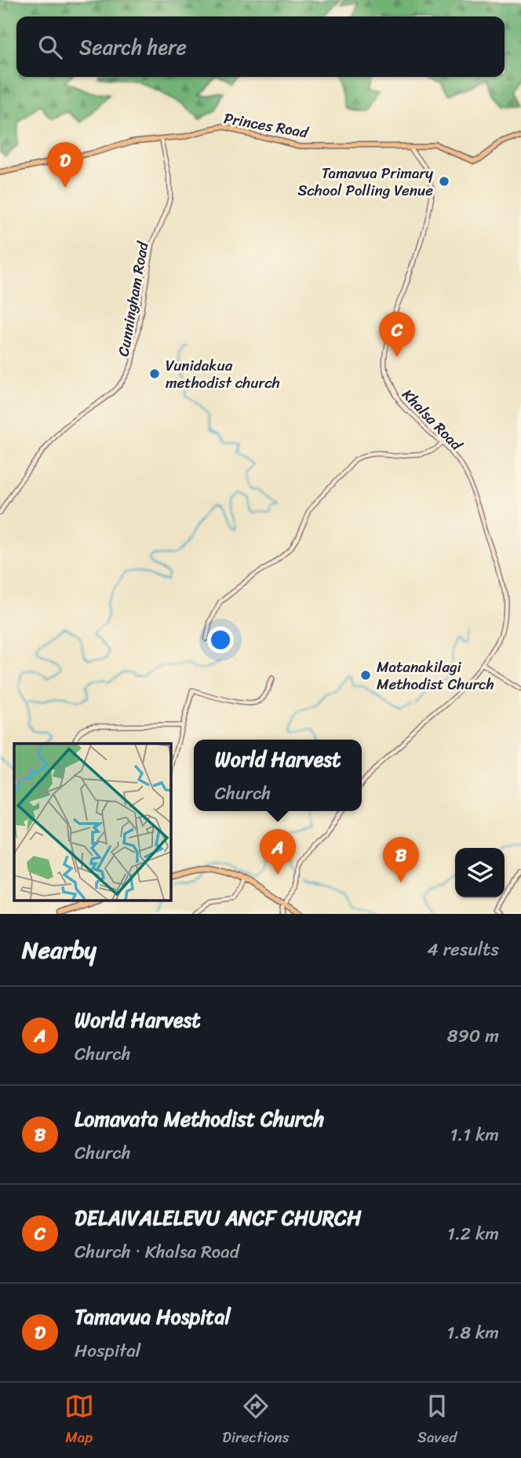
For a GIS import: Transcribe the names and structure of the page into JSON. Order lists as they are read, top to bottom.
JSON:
{
  "streets": {
    "main road": ["Princes Road", "Cunningham Road", "Khalsa Road"]
  },
  "crossings": [
    ["Princes Road", "Cunningham Road"],
    ["Princes Road", "Khalsa Road"]
  ],
  "places": ["Tamavua Primary School Polling Venue", "Vunidakua methodist church", "Matanakilagi Methodist Church"],
  "page": {
    "search": "Search here",
    "pins": [
      "D",
      "C",
      "A",
      "B"
    ],
    "popup": ["World Harvest", "Church"],
    "heading": ["Nearby", "4 results"],
    "list": [
      {
        "mark": "A",
        "name": "World Harvest",
        "note": "Church",
        "value": "890 m"
      },
      {
        "mark": "B",
        "name": "Lomavata Methodist Church",
        "note": "Church",
        "value": "1.1 km"
      },
      {
        "mark": "C",
        "name": "DELAIVALELEVU ANCF CHURCH",
        "note": "Church · Khalsa Road",
        "value": "1.2 km"
      },
      {
        "mark": "D",
        "name": "Tamavua Hospital",
        "note": "Hospital",
        "value": "1.8 km"
      }
    ],
    "nav": ["Map", "Directions", "Saved"]
  }
}
